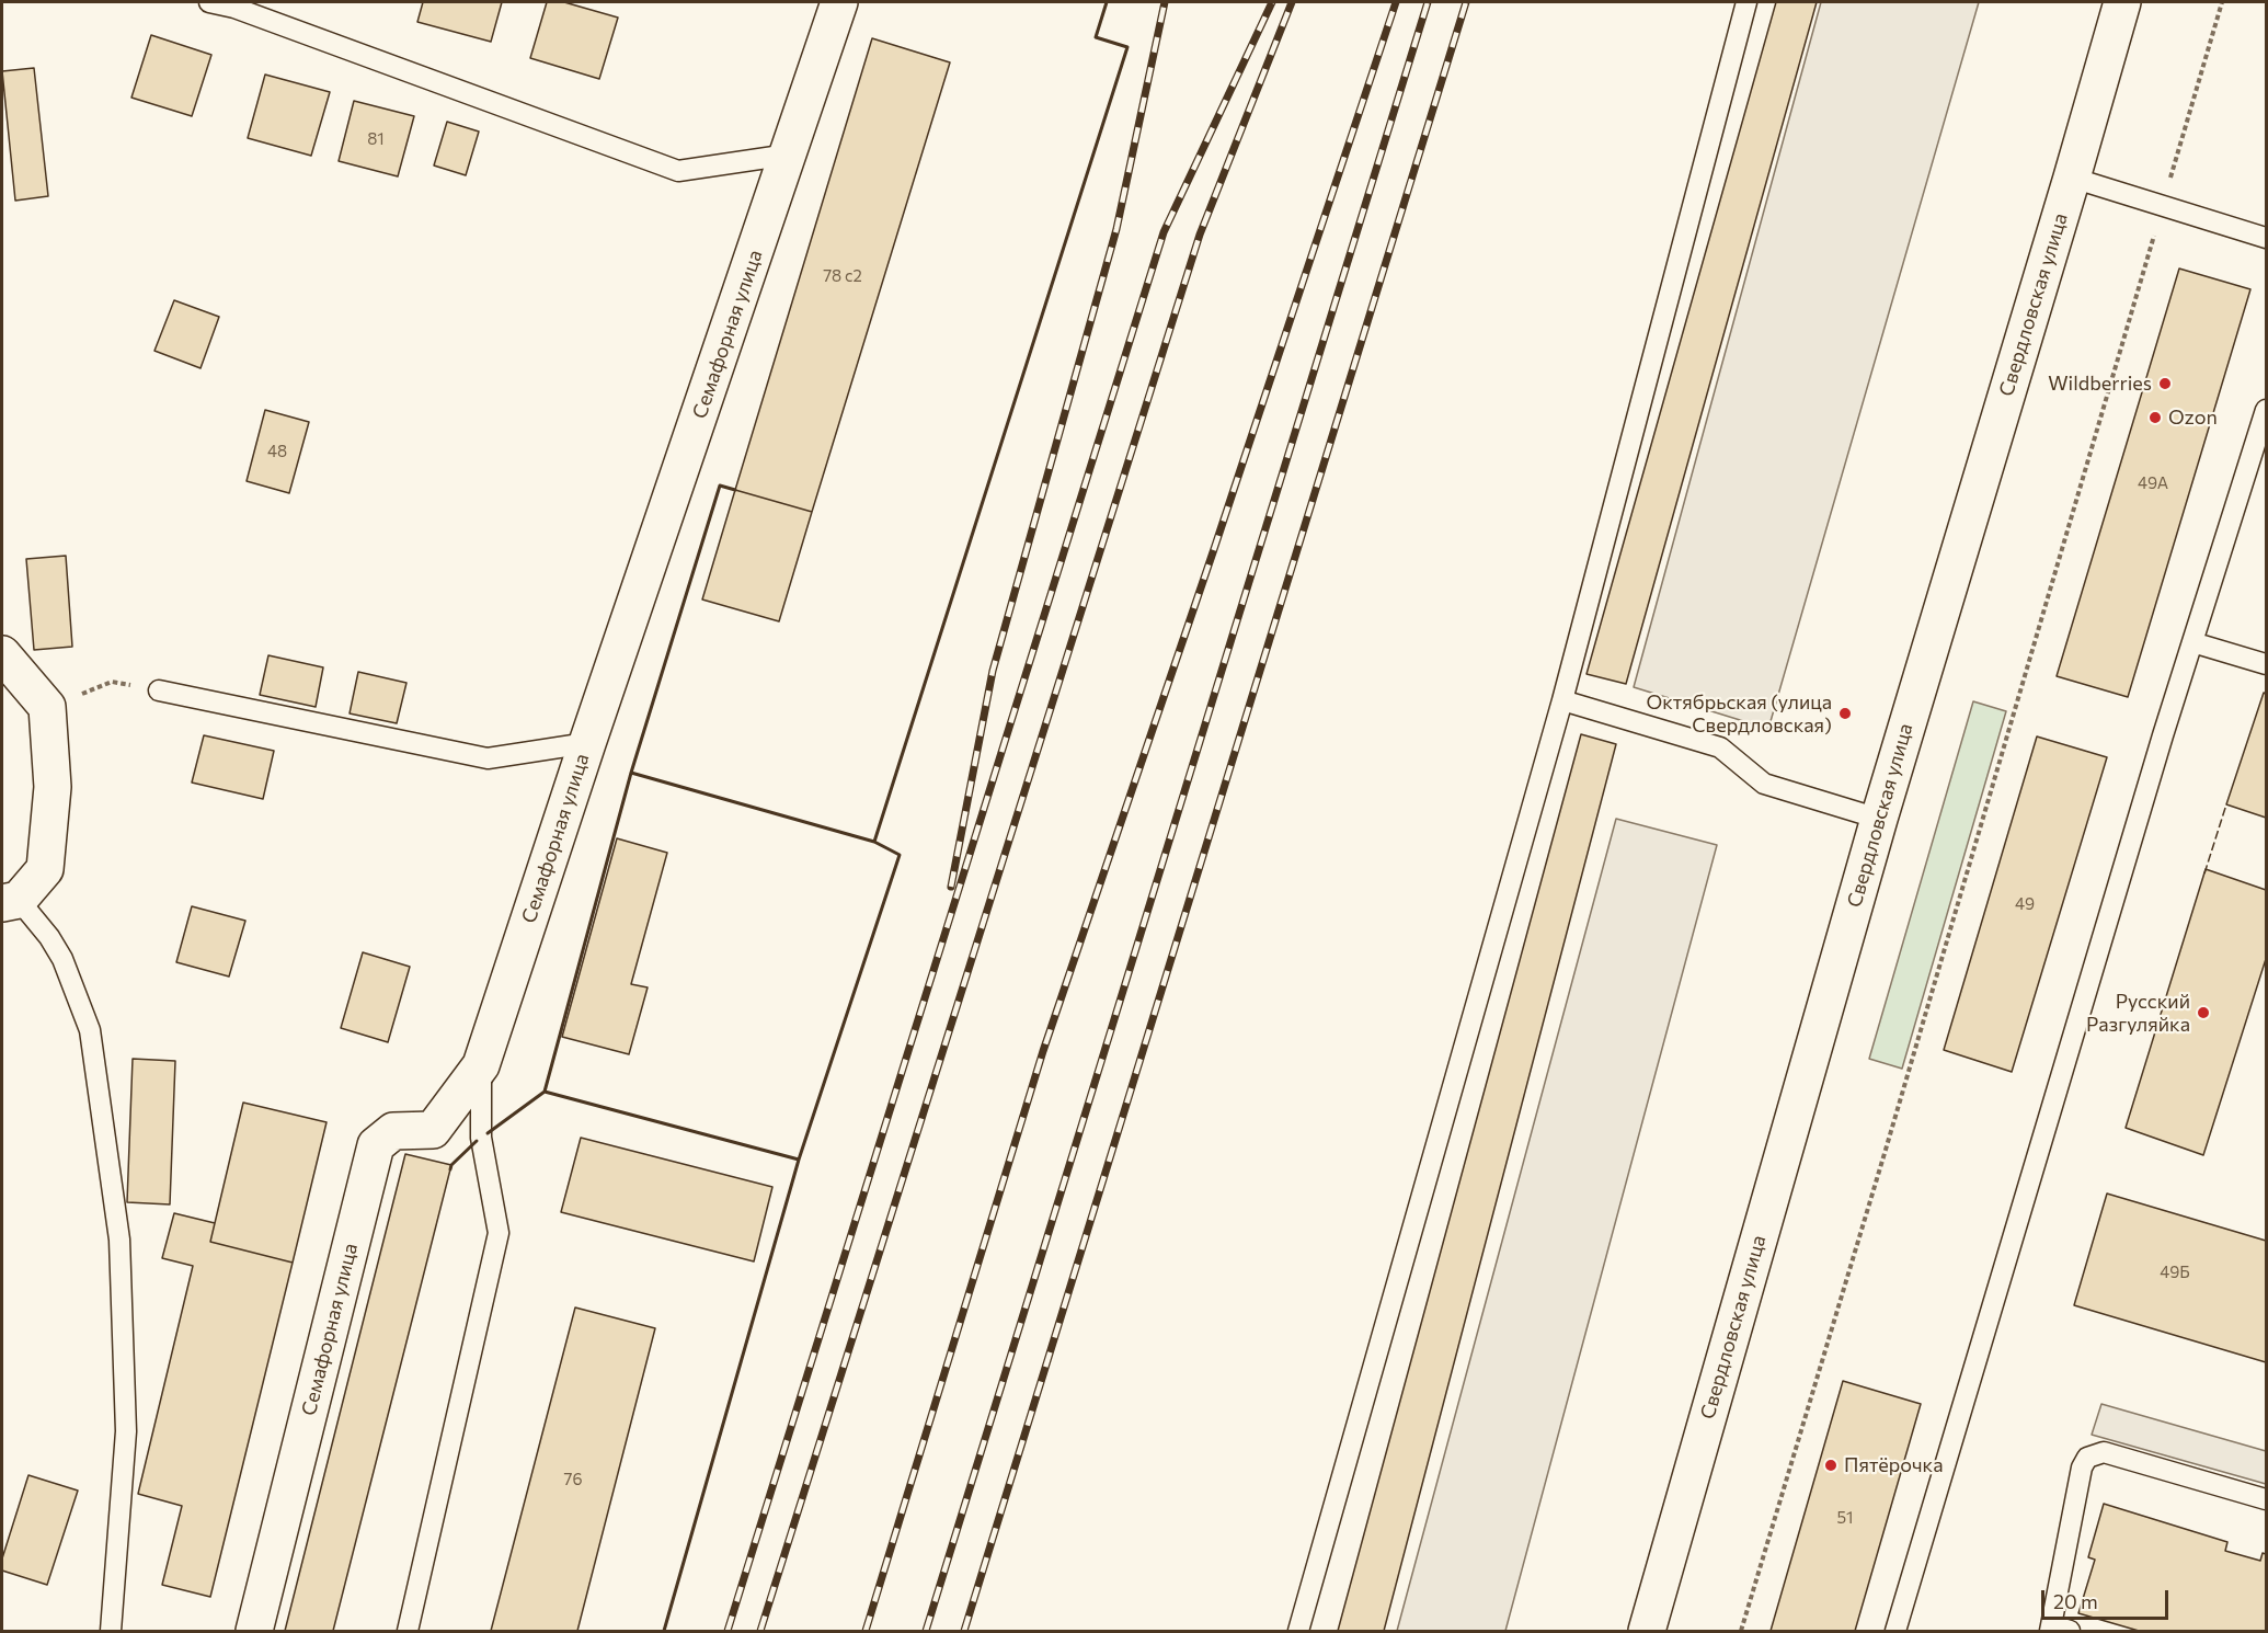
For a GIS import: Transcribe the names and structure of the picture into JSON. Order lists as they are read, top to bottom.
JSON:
{
  "streets": {
    "main road": ["Свердловская улица", "Семафорная улица"]
  },
  "places": [
    "Wildberries",
    "Ozon",
    "Октябрьская (улица Свердловская)",
    "Русский Разгуляйка",
    "Пятёрочка"
  ],
  "house_numbers": [
    "81",
    "78 с2",
    "48",
    "49А",
    "49",
    "49Б",
    "76",
    "51"
  ],
  "scale_bar": "20 m"
}
